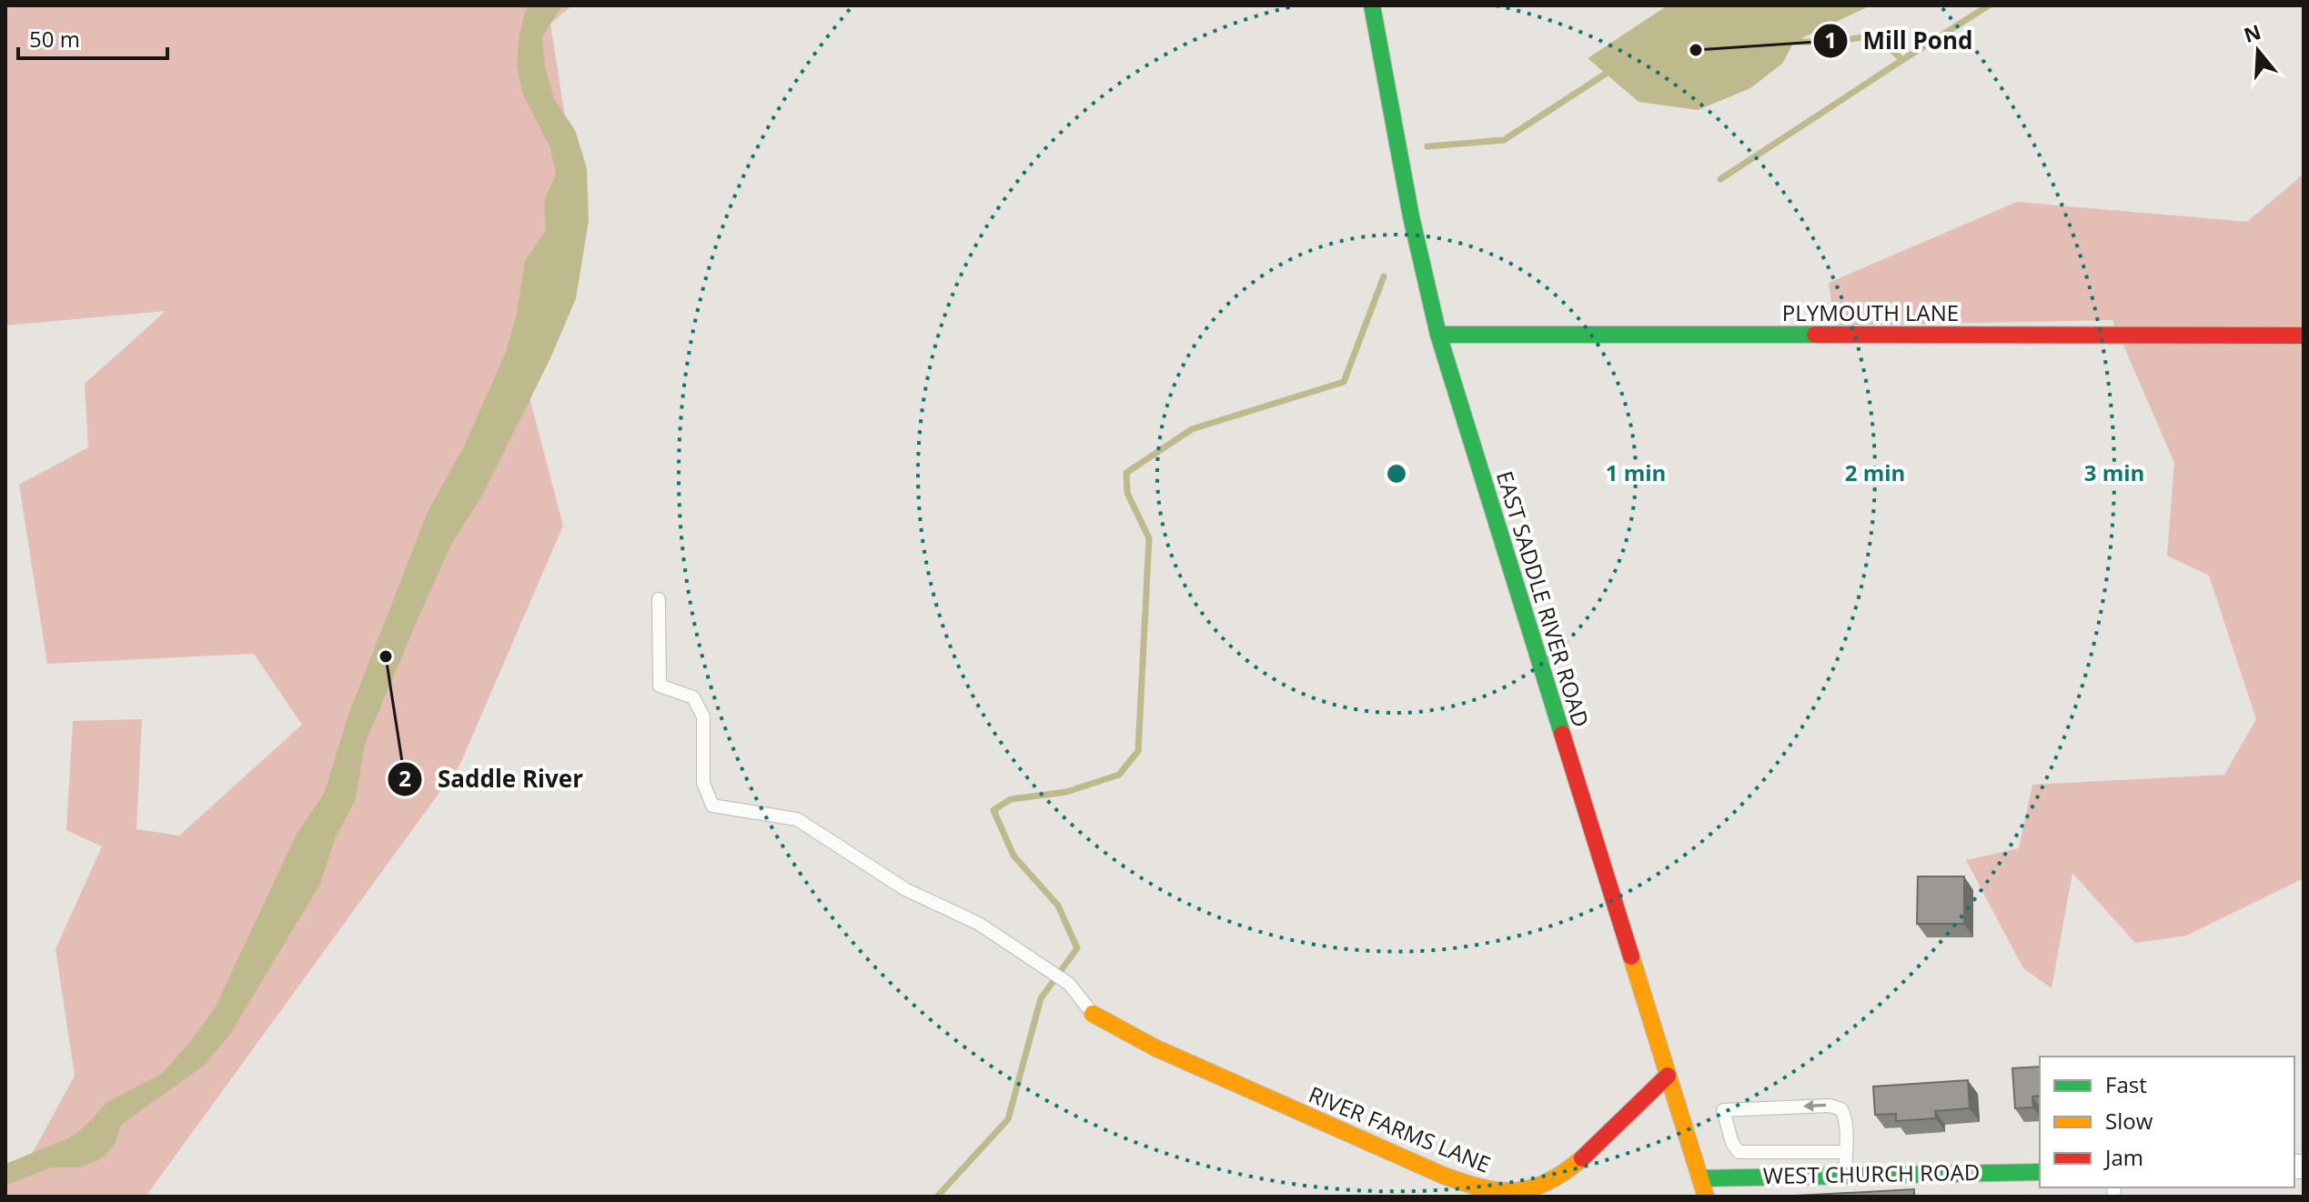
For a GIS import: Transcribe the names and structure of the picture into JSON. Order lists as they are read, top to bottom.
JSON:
{
  "streets": {
    "street": [
      "PLYMOUTH LANE",
      "EAST SADDLE RIVER ROAD",
      "RIVER FARMS LANE",
      "WEST CHURCH ROAD"
    ]
  },
  "crossings": [
    ["PLYMOUTH LANE", "EAST SADDLE RIVER ROAD"],
    ["EAST SADDLE RIVER ROAD", "RIVER FARMS LANE"],
    ["EAST SADDLE RIVER ROAD", "WEST CHURCH ROAD"]
  ],
  "places": ["Mill Pond", "Saddle River"],
  "legend": ["Fast", "Slow", "Jam"],
  "scale_bar": "50 m",
  "north": "top",
  "rings": ["1 min", "2 min", "3 min"]
}
